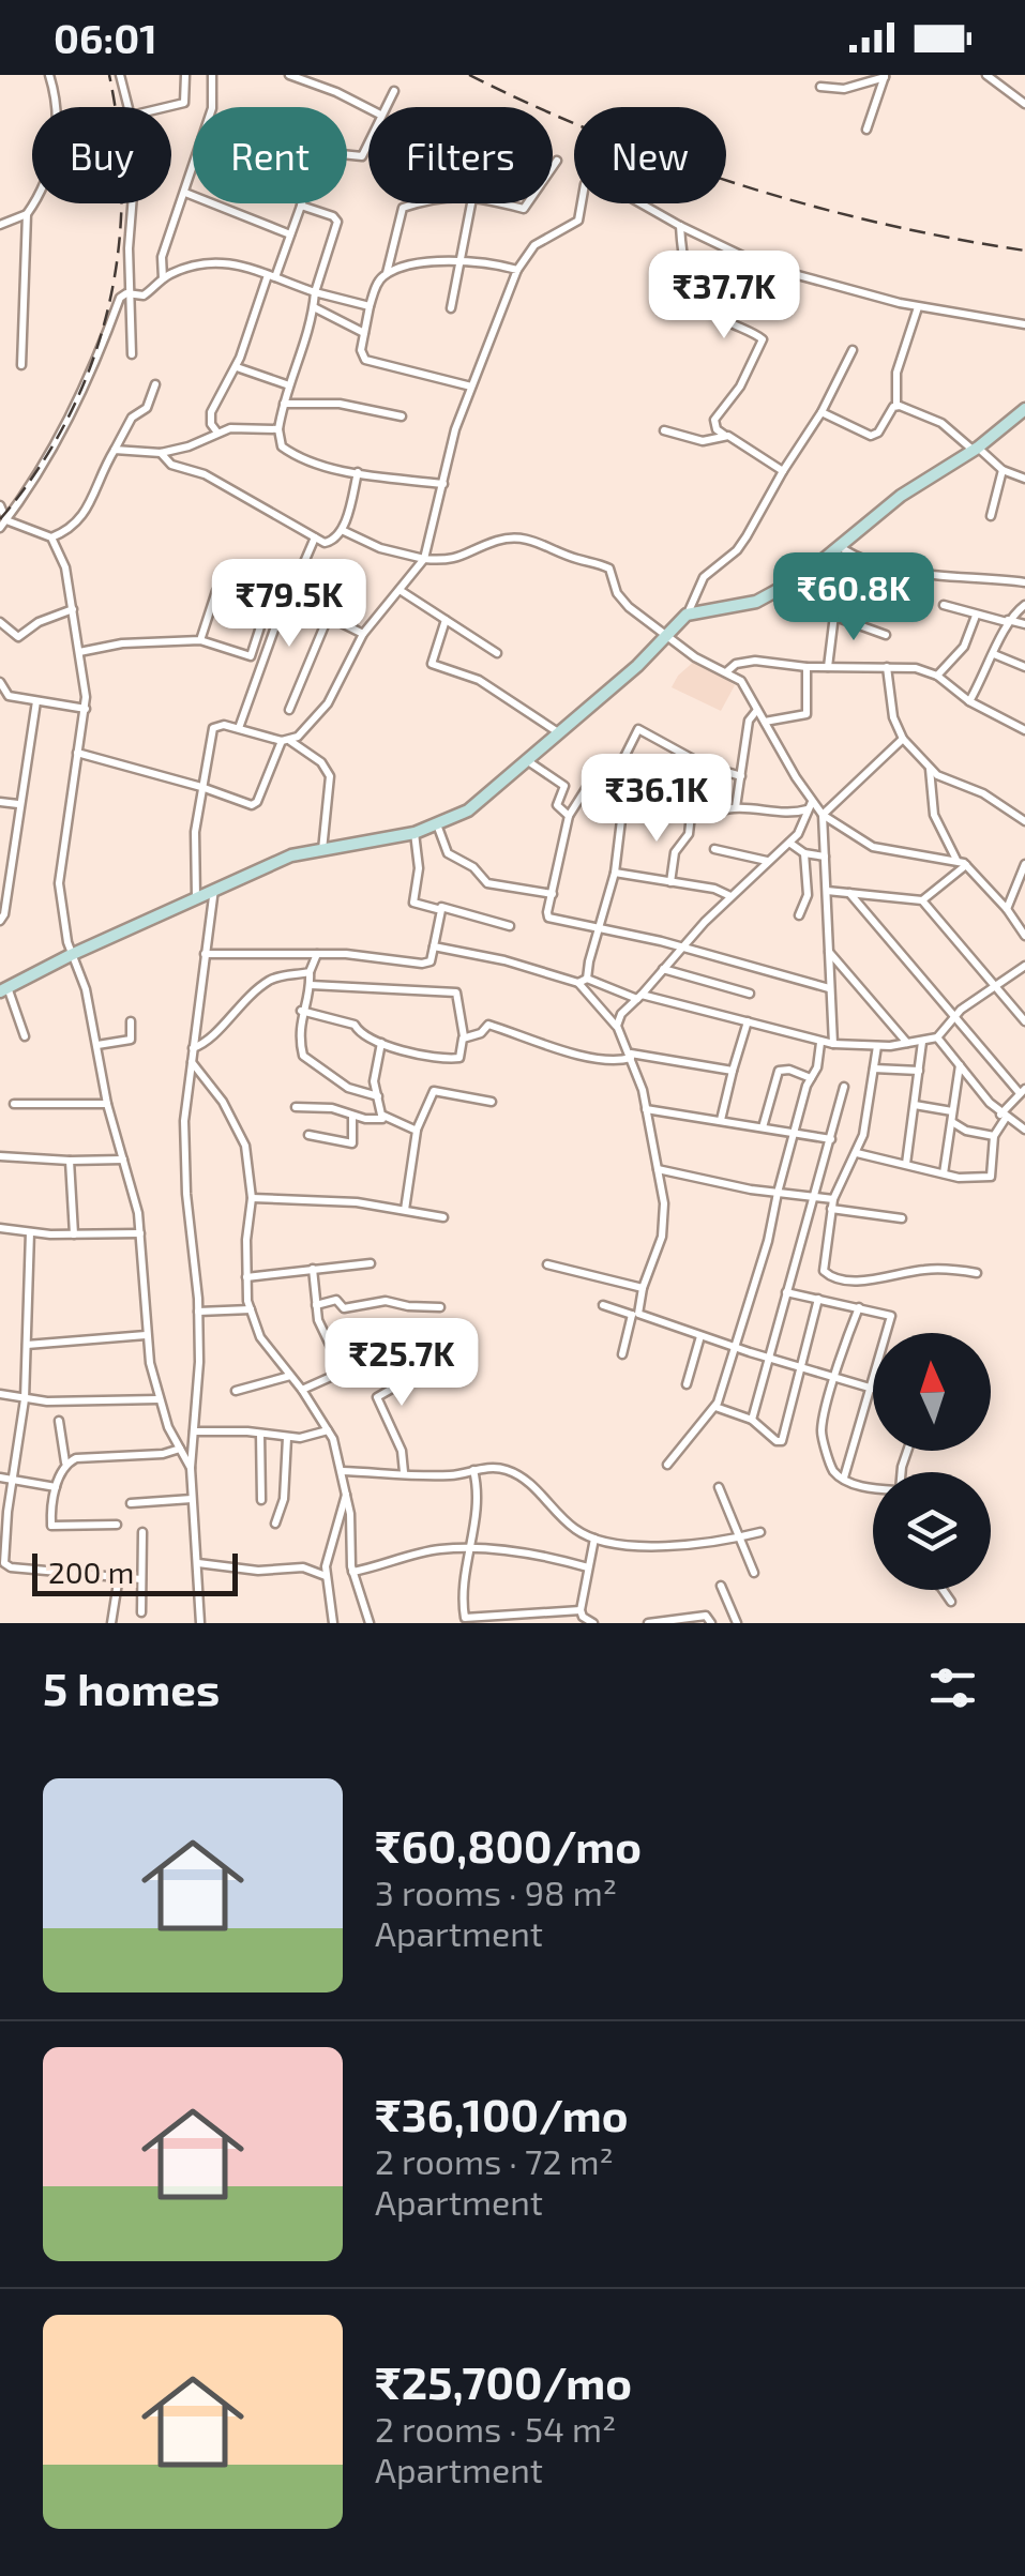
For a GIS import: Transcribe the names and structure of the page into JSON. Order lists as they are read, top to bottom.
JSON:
{
  "scale_bar": "200 m",
  "north": "top",
  "page": {
    "status": "06:01",
    "chip": [
      "Buy",
      "Rent",
      "Filters",
      "New"
    ],
    "price": [
      "₹37.7K",
      "₹60.8K",
      "₹79.5K",
      "₹36.1K",
      "₹25.7K"
    ],
    "scale": "200 m",
    "heading": "5 homes",
    "list": [
      {
        "name": "₹60,800/mo",
        "note": "3 rooms · 98 m² · Apartment"
      },
      {
        "name": "₹36,100/mo",
        "note": "2 rooms · 72 m² · Apartment"
      },
      {
        "name": "₹25,700/mo",
        "note": "2 rooms · 54 m² · Apartment"
      }
    ]
  }
}
